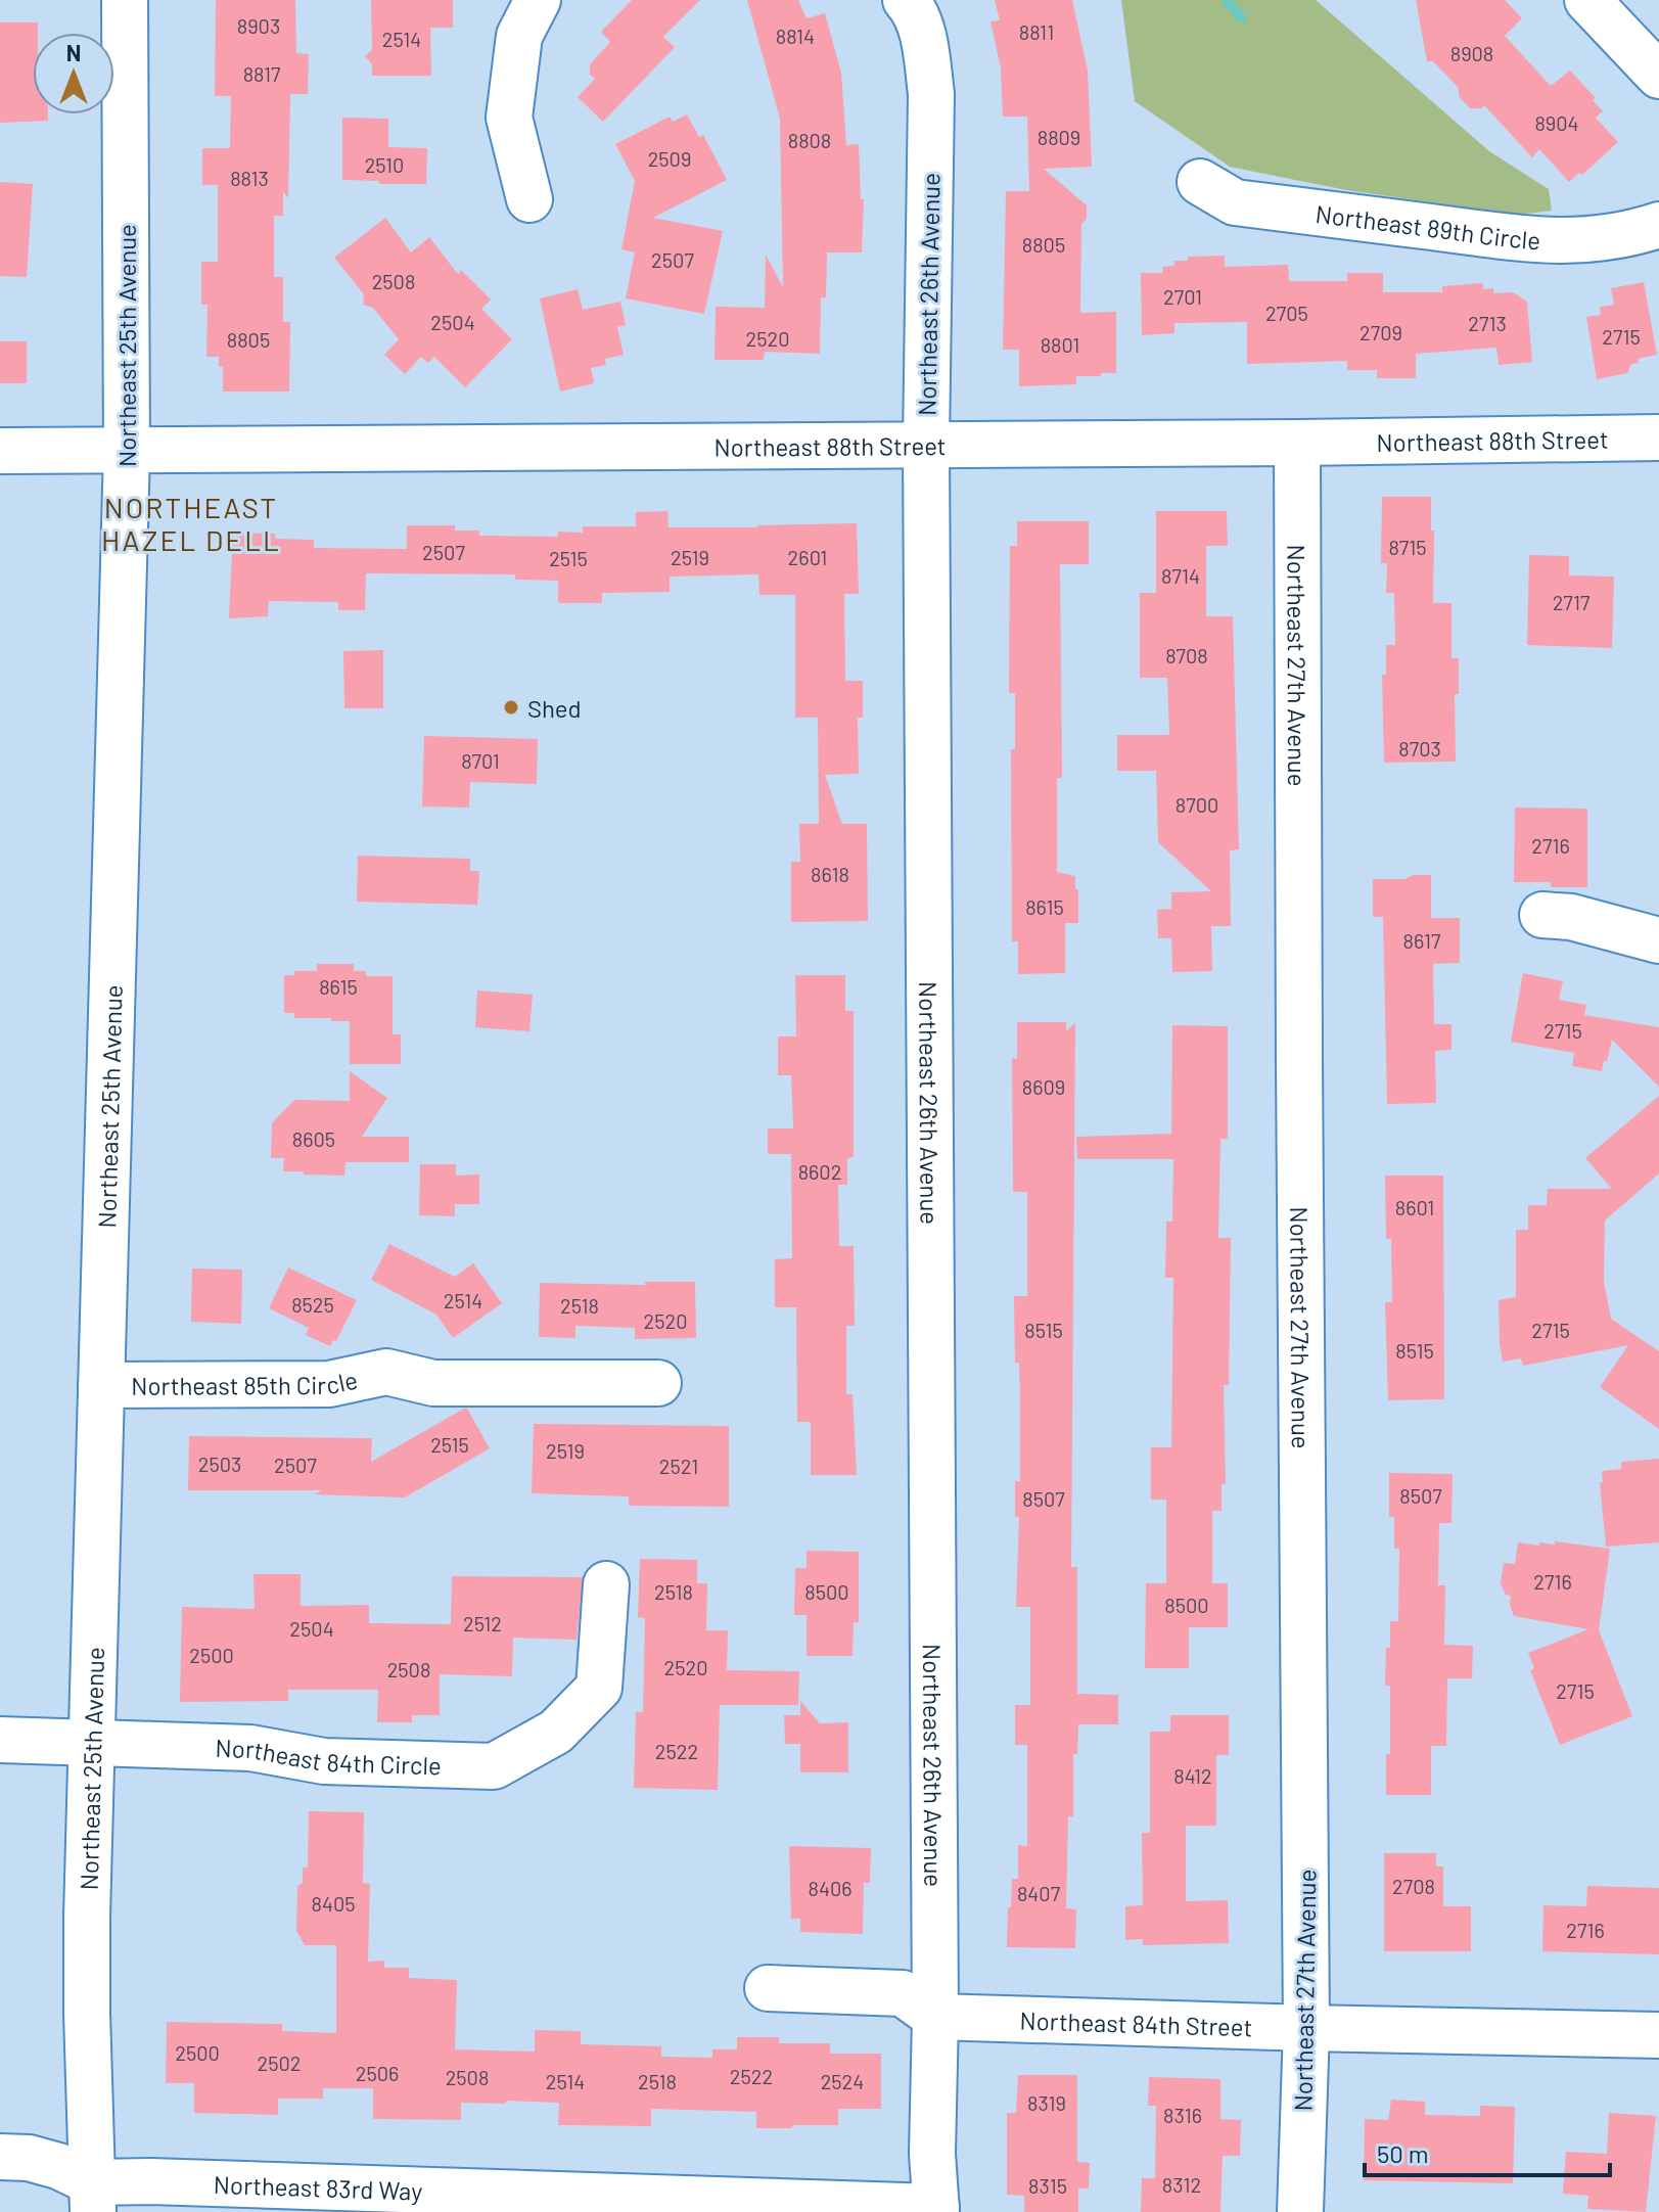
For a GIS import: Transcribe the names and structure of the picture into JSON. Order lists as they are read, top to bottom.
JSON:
{
  "streets": {
    "street": [
      "Northeast 89th Circle",
      "Northeast 26th Avenue",
      "Northeast 25th Avenue",
      "Northeast 88th Street",
      "Northeast 27th Avenue",
      "Northeast 85th Circle",
      "Northeast 84th Circle",
      "Northeast 84th Street",
      "Northeast 83rd Way"
    ]
  },
  "crossings": [
    ["Northeast 26th Avenue", "Northeast 88th Street"],
    ["Northeast 26th Avenue", "Northeast 84th Street"],
    ["Northeast 26th Avenue", "Northeast 83rd Way"],
    ["Northeast 25th Avenue", "Northeast 88th Street"],
    ["Northeast 25th Avenue", "Northeast 85th Circle"],
    ["Northeast 25th Avenue", "Northeast 84th Circle"],
    ["Northeast 25th Avenue", "Northeast 83rd Way"],
    ["Northeast 88th Street", "Northeast 27th Avenue"],
    ["Northeast 27th Avenue", "Northeast 84th Street"]
  ],
  "districts": ["NORTHEAST HAZEL DELL"],
  "places": ["Shed"],
  "house_numbers": [
    "8903",
    "8811",
    "8814",
    "2514",
    "8908",
    "8817",
    "8904",
    "8809",
    "8808",
    "2509",
    "2510",
    "8813",
    "8805",
    "2507",
    "2508",
    "2701",
    "2705",
    "2504",
    "2713",
    "2709",
    "2715",
    "2520",
    "8805",
    "8801",
    "8715",
    "2507",
    "2519",
    "2601",
    "2515",
    "8714",
    "2717",
    "8708",
    "8703",
    "8701",
    "8700",
    "2716",
    "8618",
    "8615",
    "8617",
    "8615",
    "2715",
    "8609",
    "8605",
    "8602",
    "8601",
    "2514",
    "8525",
    "2518",
    "2520",
    "8515",
    "2715",
    "8515",
    "2515",
    "2519",
    "2503",
    "2507",
    "2521",
    "8507",
    "8507",
    "2716",
    "2518",
    "8500",
    "8500",
    "2512",
    "2504",
    "2500",
    "2520",
    "2508",
    "2715",
    "2522",
    "8412",
    "2708",
    "8406",
    "8407",
    "8405",
    "2716",
    "2500",
    "2502",
    "2506",
    "2522",
    "2508",
    "2514",
    "2518",
    "2524",
    "8319",
    "8316",
    "8312",
    "8315"
  ],
  "scale_bar": "50 m",
  "north": "top"
}
